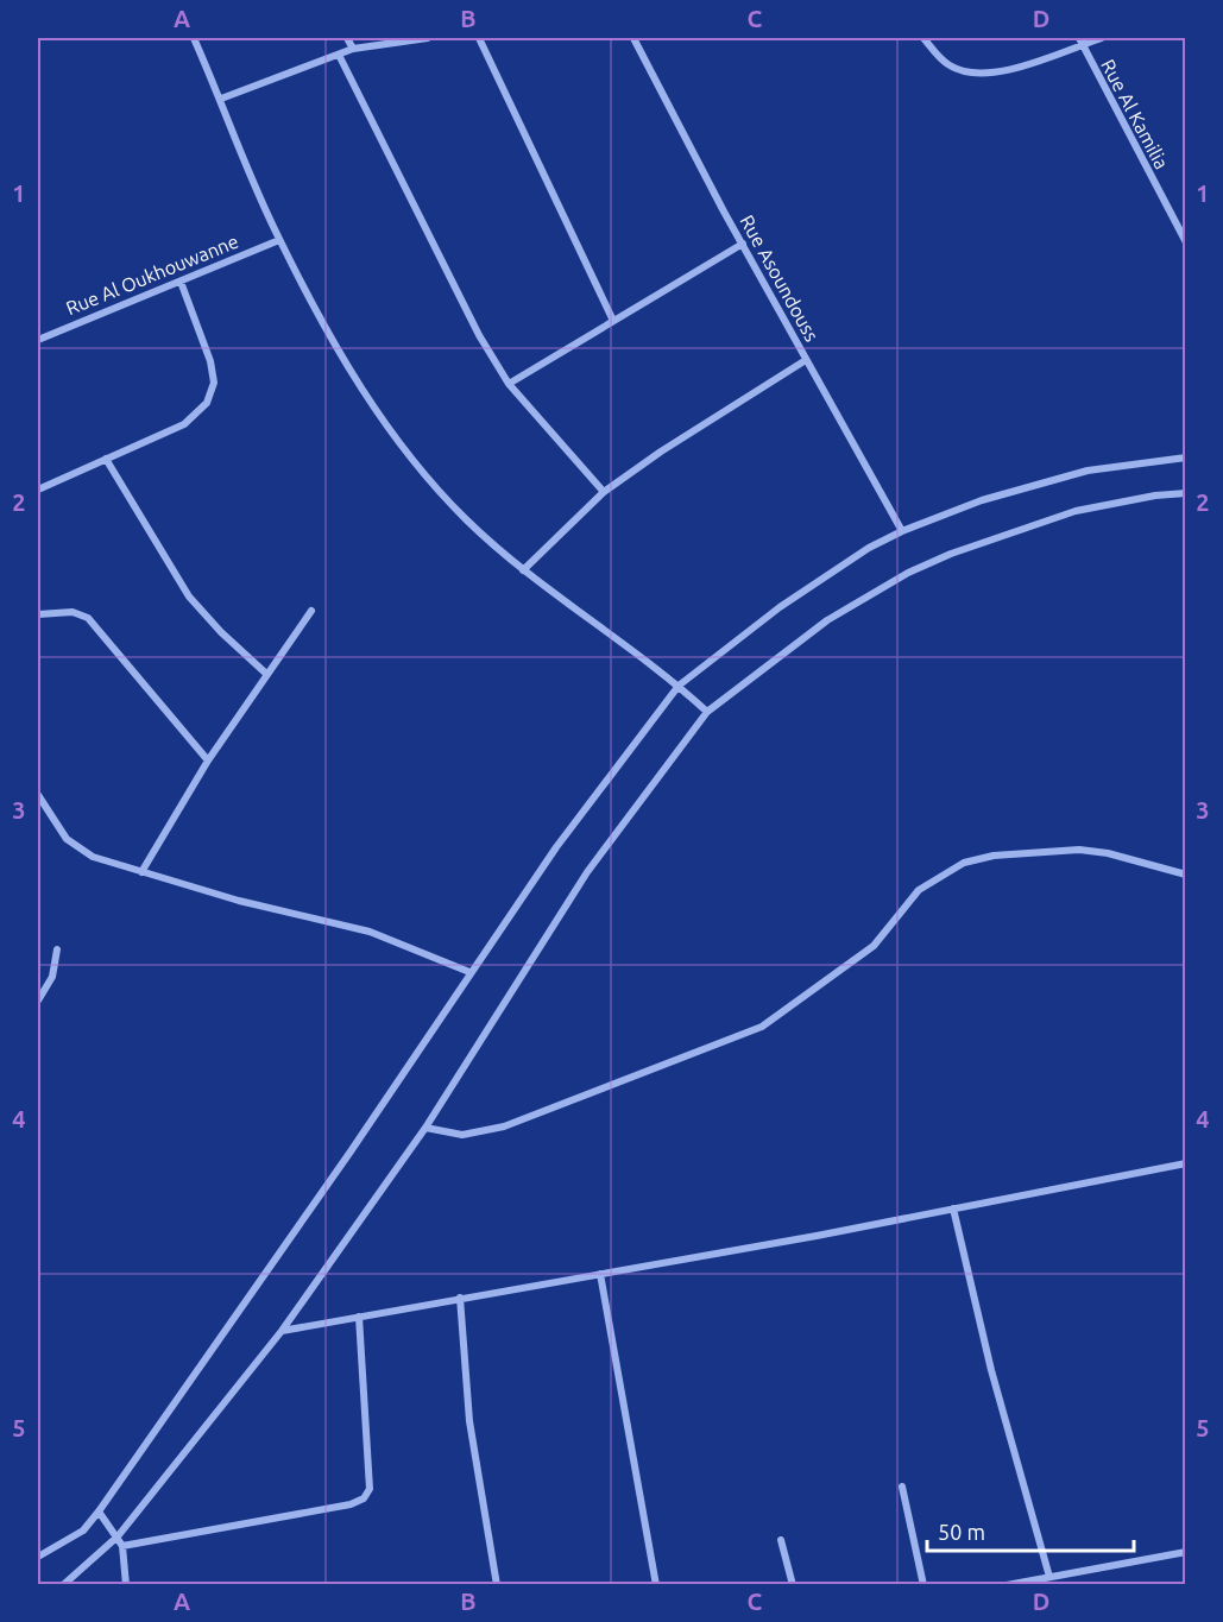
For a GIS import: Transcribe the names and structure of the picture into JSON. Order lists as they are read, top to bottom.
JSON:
{
  "streets": {
    "street": ["Rue Al Kamilia", "Rue Al Oukhouwanne", "Rue Asoundouss"]
  },
  "scale_bar": "50 m",
  "grid": {
    "columns": [
      "A",
      "B",
      "C",
      "D"
    ],
    "rows": [
      "1",
      "2",
      "3",
      "4",
      "5"
    ]
  }
}
